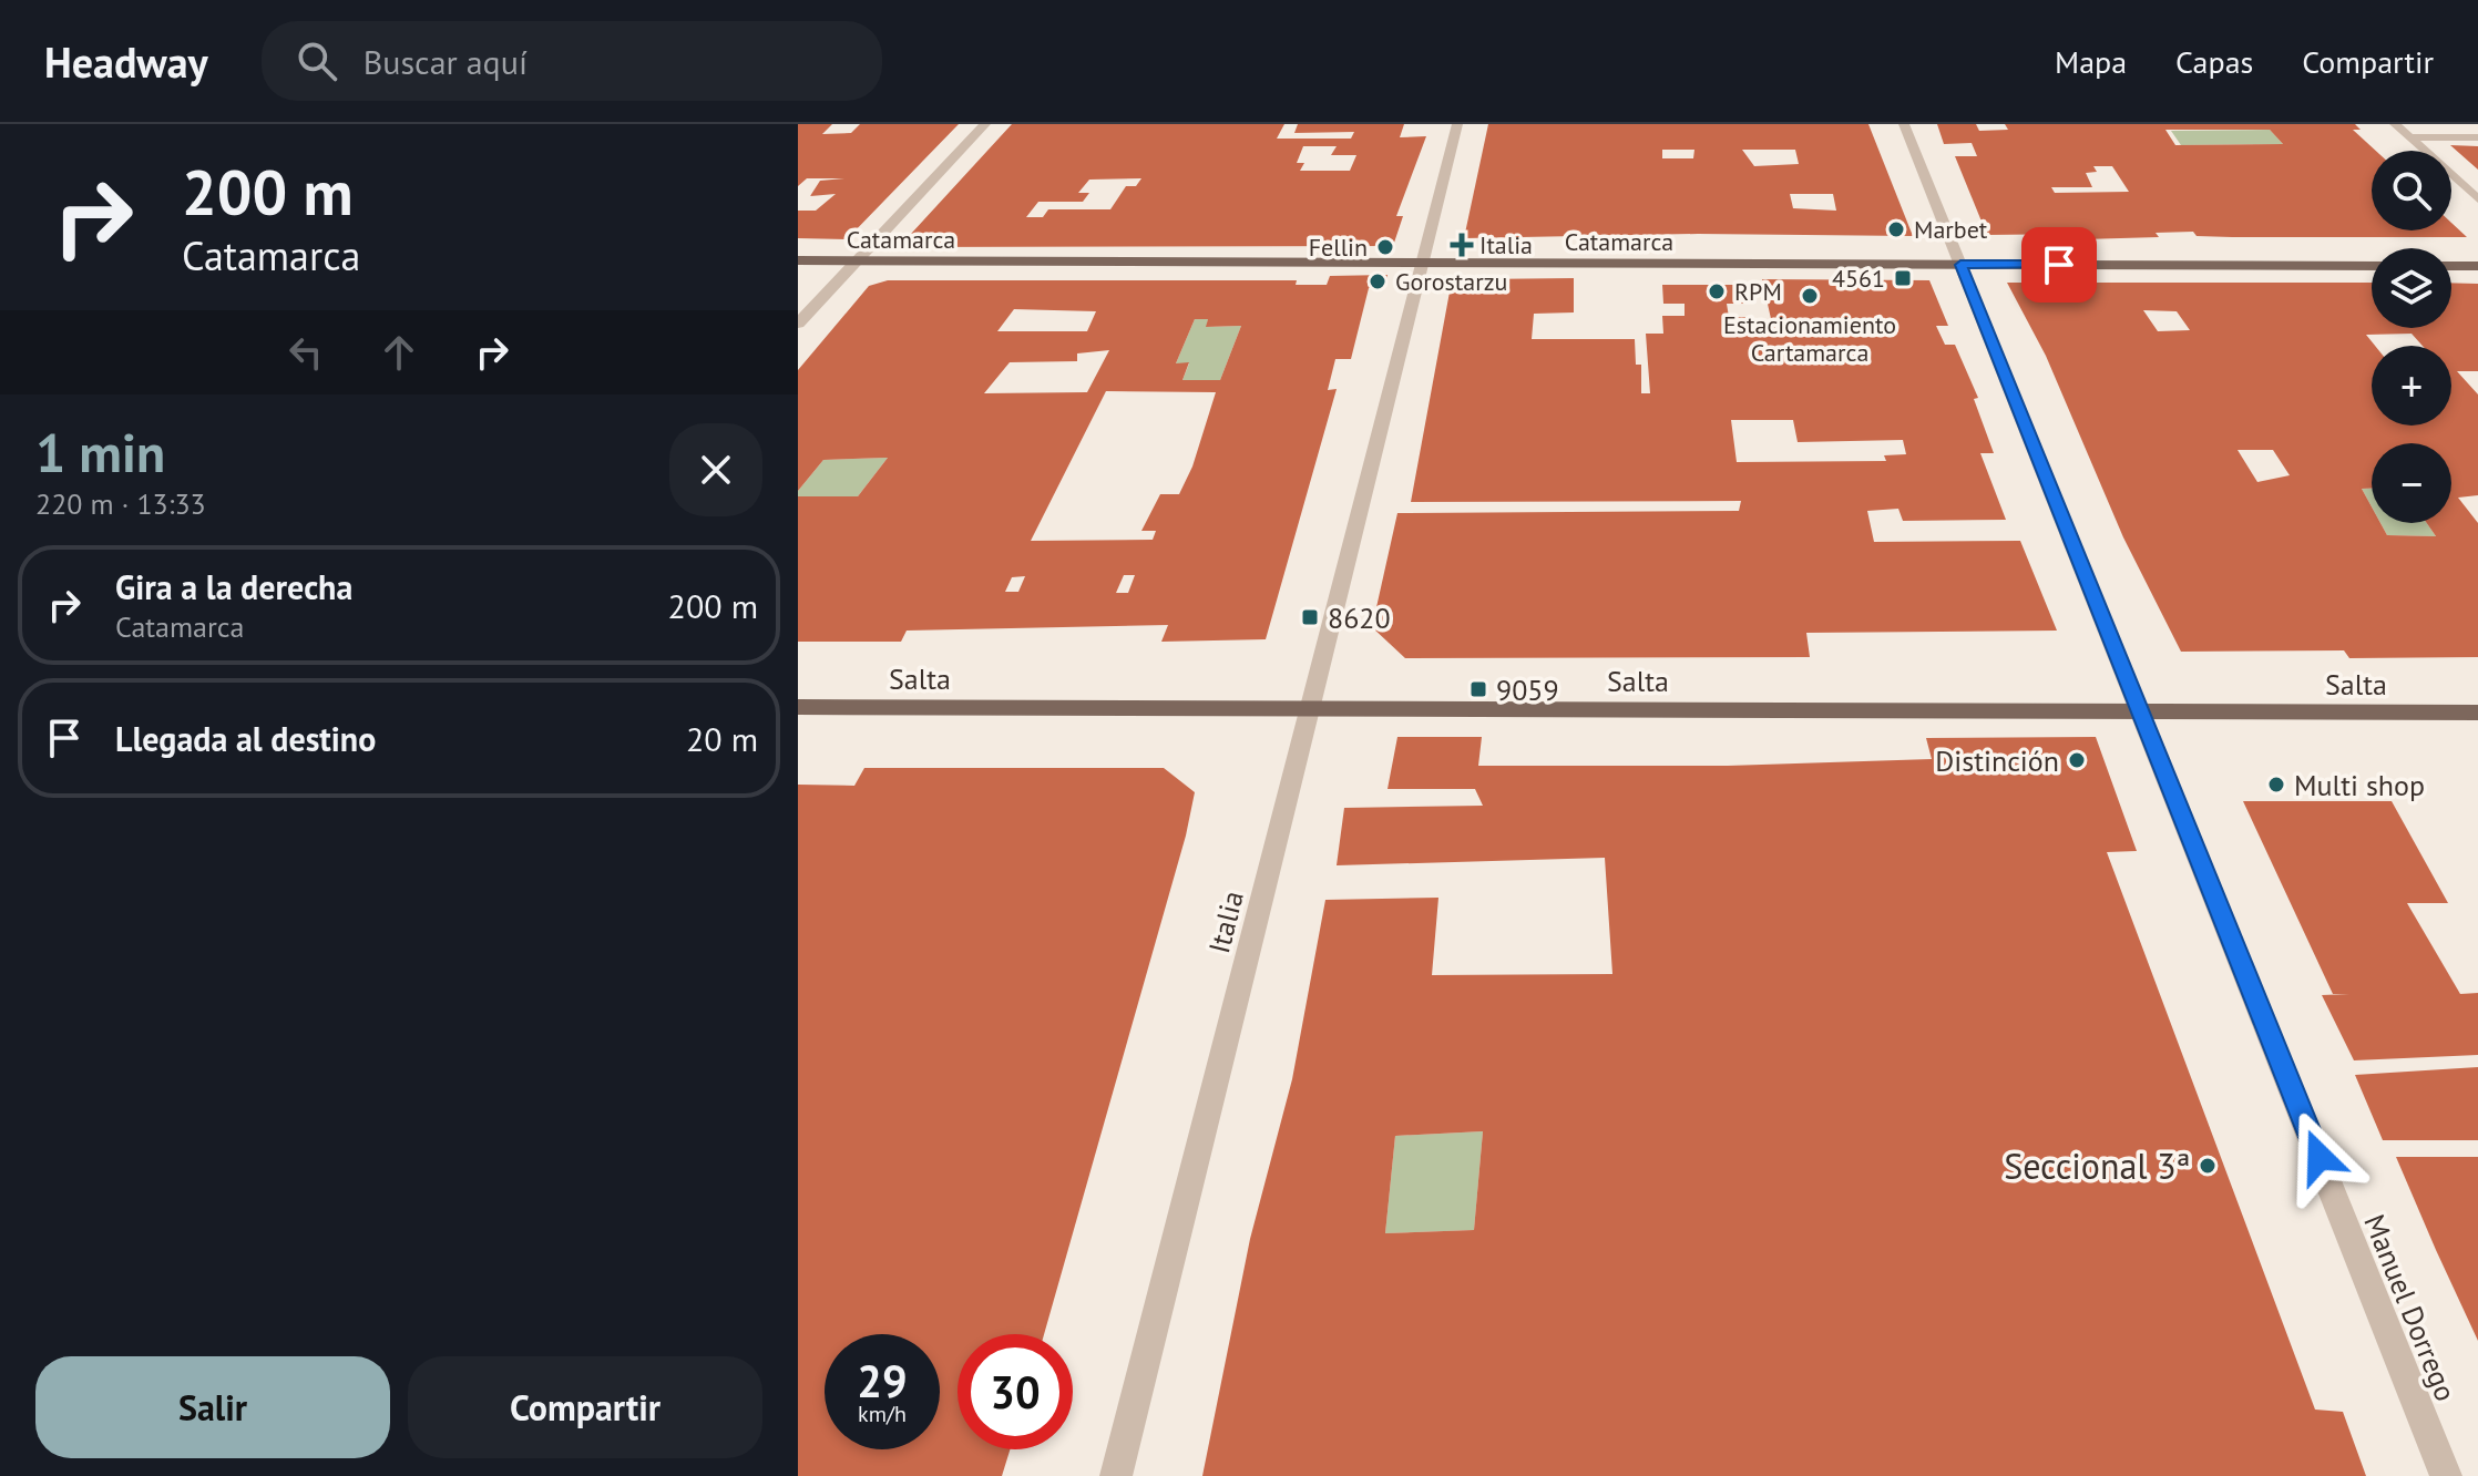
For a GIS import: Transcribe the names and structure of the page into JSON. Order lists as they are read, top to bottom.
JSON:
{
  "streets": {
    "main road": ["Catamarca", "Salta"],
    "street": ["Italia", "Manuel Dorrego"]
  },
  "crossings": [
    ["Catamarca", "Italia"],
    ["Catamarca", "Manuel Dorrego"],
    ["Salta", "Italia"],
    ["Salta", "Manuel Dorrego"]
  ],
  "places": {
    "other": [
      "Marbet",
      "Fellin",
      "Gorostarzu",
      "RPM",
      "Estacionamiento Cartamarca",
      "Distinción",
      "Multi shop",
      "Seccional 3ª"
    ],
    "health": ["Italia"],
    "transit": ["4561", "8620", "9059"]
  },
  "page": {
    "header": "Headway",
    "search": "Buscar aquí",
    "nav": ["Mapa", "Capas", "Compartir"],
    "turn": ["200 m", "Catamarca"],
    "map_buttons": ["+", "−"],
    "heading": ["1 min", "220 m · 13:33"],
    "list": [
      {
        "name": "Gira a la derecha",
        "note": "Catamarca",
        "value": "200 m"
      },
      {
        "name": "Llegada al destino",
        "value": "20 m"
      }
    ],
    "speed": "29 km/h",
    "limit": "30",
    "buttons": ["Salir", "Compartir"]
  }
}
